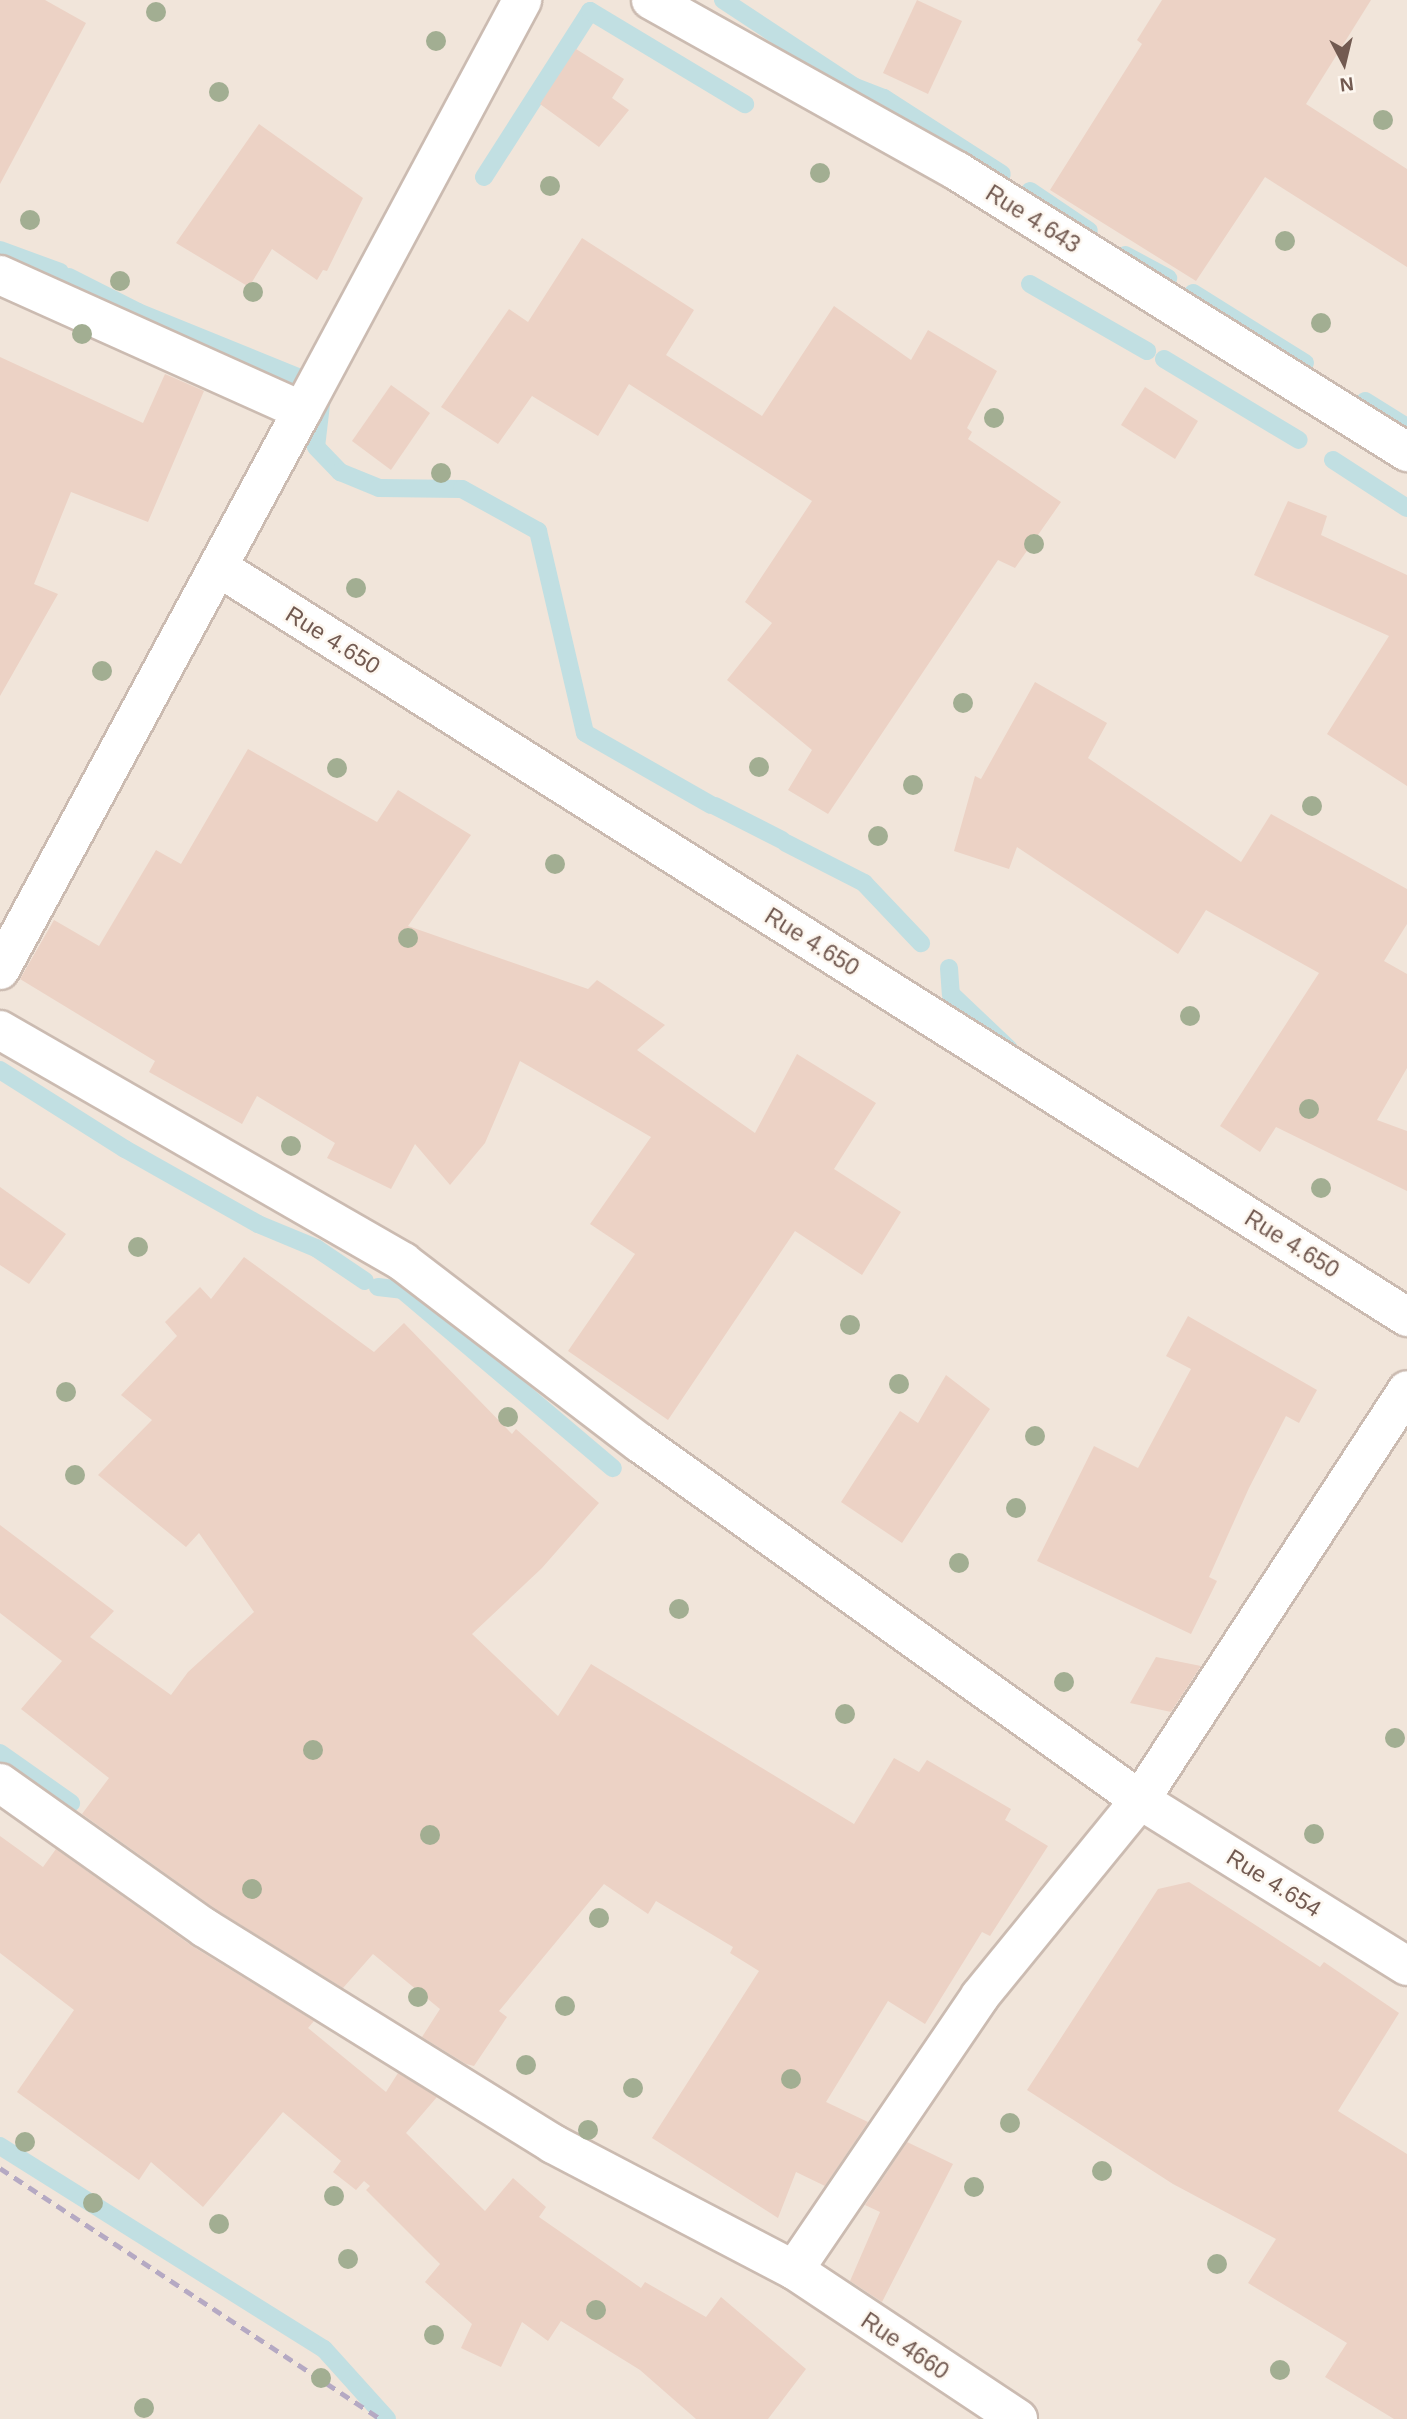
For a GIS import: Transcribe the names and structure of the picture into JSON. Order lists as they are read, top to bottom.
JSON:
{
  "streets": {
    "street": [
      "Rue 4.643",
      "Rue 4.650",
      "Rue 4.654",
      "Rue 4660"
    ]
  },
  "north": "bottom"
}
